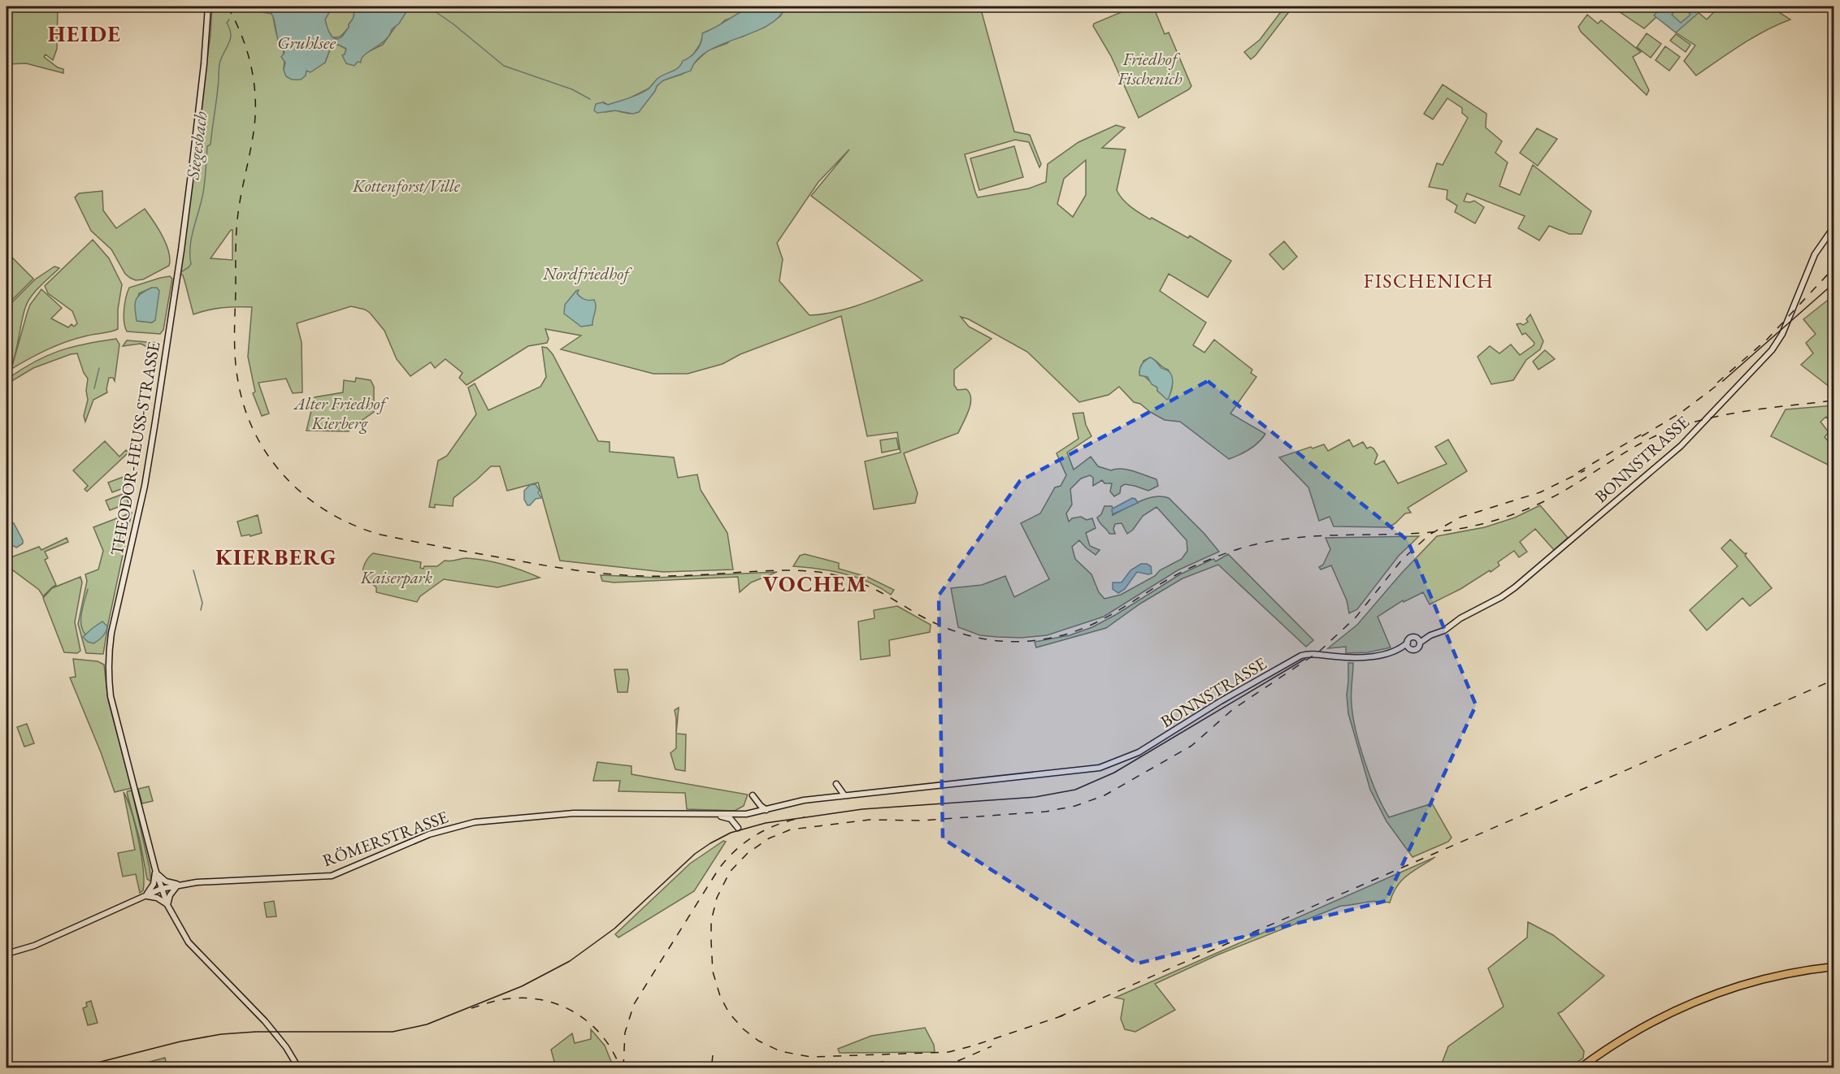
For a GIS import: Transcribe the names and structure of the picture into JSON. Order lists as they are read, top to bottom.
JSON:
{
  "streets": {
    "main road": ["THEODOR-HEUSS-STRASSE", "BONNSTRASSE", "RÖMERSTRASSE"]
  },
  "crossings": [
    ["THEODOR-HEUSS-STRASSE", "RÖMERSTRASSE"],
    ["BONNSTRASSE", "RÖMERSTRASSE"]
  ],
  "districts": [
    "HEIDE",
    "FISCHENICH",
    "KIERBERG",
    "VOCHEM"
  ],
  "water": ["Gruhlsee", "Siegesbach"],
  "parks": [
    "Friedhof Fischenich",
    "Kottenforst/Ville",
    "Nordfriedhof",
    "Alter Friedhof Kierberg",
    "Kaiserpark"
  ]
}
